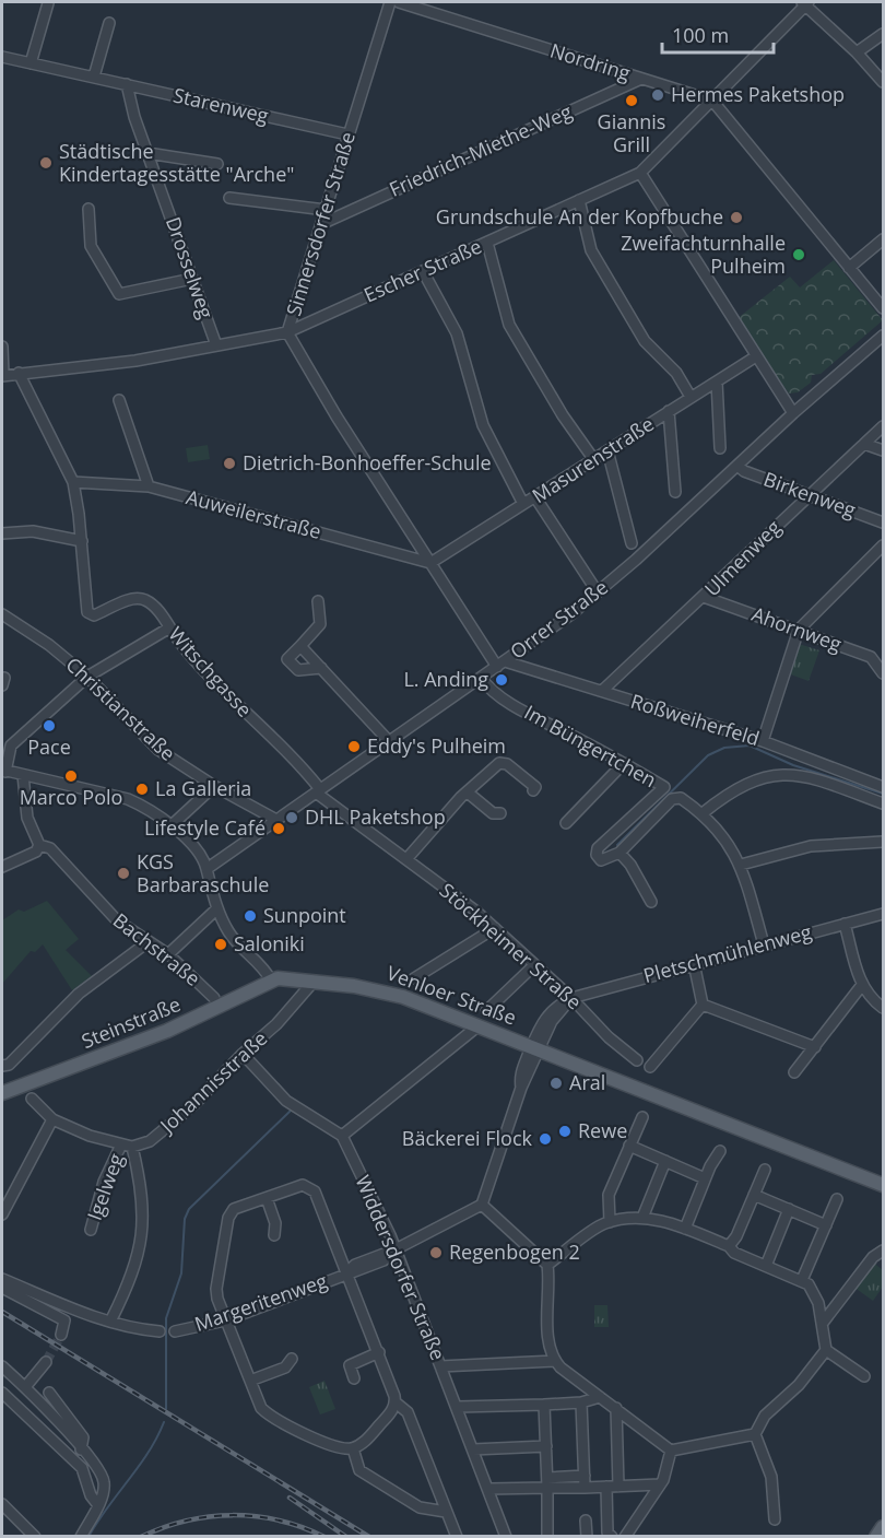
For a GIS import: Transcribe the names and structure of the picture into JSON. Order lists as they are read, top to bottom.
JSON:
{
  "streets": {
    "main road": ["Venloer Straße", "Steinstraße"],
    "street": [
      "Nordring",
      "Starenweg",
      "Friedrich-Miethe-Weg",
      "Sinnersdorfer Straße",
      "Drosselweg",
      "Escher Straße",
      "Masurenstraße",
      "Birkenweg",
      "Auweilerstraße",
      "Ulmenweg",
      "Orrer Straße",
      "Ahornweg",
      "Witschgasse",
      "Christianstraße",
      "Roßweiherfeld",
      "Im Büngertchen",
      "Stöckheimer Straße",
      "Bachstraße",
      "Pletschmühlenweg",
      "Johannisstraße",
      "Igelweg",
      "Widdersdorfer Straße",
      "Margeritenweg"
    ]
  },
  "crossings": [
    ["Nordring", "Friedrich-Miethe-Weg"],
    ["Nordring", "Escher Straße"],
    ["Starenweg", "Sinnersdorfer Straße"],
    ["Starenweg", "Drosselweg"],
    ["Friedrich-Miethe-Weg", "Sinnersdorfer Straße"],
    ["Sinnersdorfer Straße", "Escher Straße"],
    ["Sinnersdorfer Straße", "Masurenstraße"],
    ["Sinnersdorfer Straße", "Auweilerstraße"],
    ["Sinnersdorfer Straße", "Orrer Straße"],
    ["Sinnersdorfer Straße", "Roßweiherfeld"],
    ["Drosselweg", "Escher Straße"],
    ["Masurenstraße", "Auweilerstraße"],
    ["Birkenweg", "Ulmenweg"],
    ["Birkenweg", "Orrer Straße"],
    ["Ulmenweg", "Ahornweg"],
    ["Ulmenweg", "Roßweiherfeld"],
    ["Orrer Straße", "Witschgasse"],
    ["Orrer Straße", "Christianstraße"],
    ["Orrer Straße", "Roßweiherfeld"],
    ["Orrer Straße", "Im Büngertchen"],
    ["Orrer Straße", "Stöckheimer Straße"],
    ["Witschgasse", "Stöckheimer Straße"],
    ["Im Büngertchen", "Pletschmühlenweg"],
    ["Stöckheimer Straße", "Pletschmühlenweg"],
    ["Venloer Straße", "Steinstraße"],
    ["Venloer Straße", "Johannisstraße"],
    ["Johannisstraße", "Igelweg"],
    ["Widdersdorfer Straße", "Margeritenweg"]
  ],
  "places": [
    "Hermes Paketshop",
    "Giannis Grill",
    "Städtische Kindertagesstätte \"Arche\"",
    "Grundschule An der Kopfbuche",
    "Zweifachturnhalle Pulheim",
    "Dietrich-Bonhoeffer-Schule",
    "L. Anding",
    "Pace",
    "Eddy's Pulheim",
    "Marco Polo",
    "La Galleria",
    "DHL Paketshop",
    "Lifestyle Café",
    "KGS Barbaraschule",
    "Sunpoint",
    "Saloniki",
    "Aral",
    "Rewe",
    "Bäckerei Flock",
    "Regenbogen 2"
  ],
  "scale_bar": "100 m"
}
